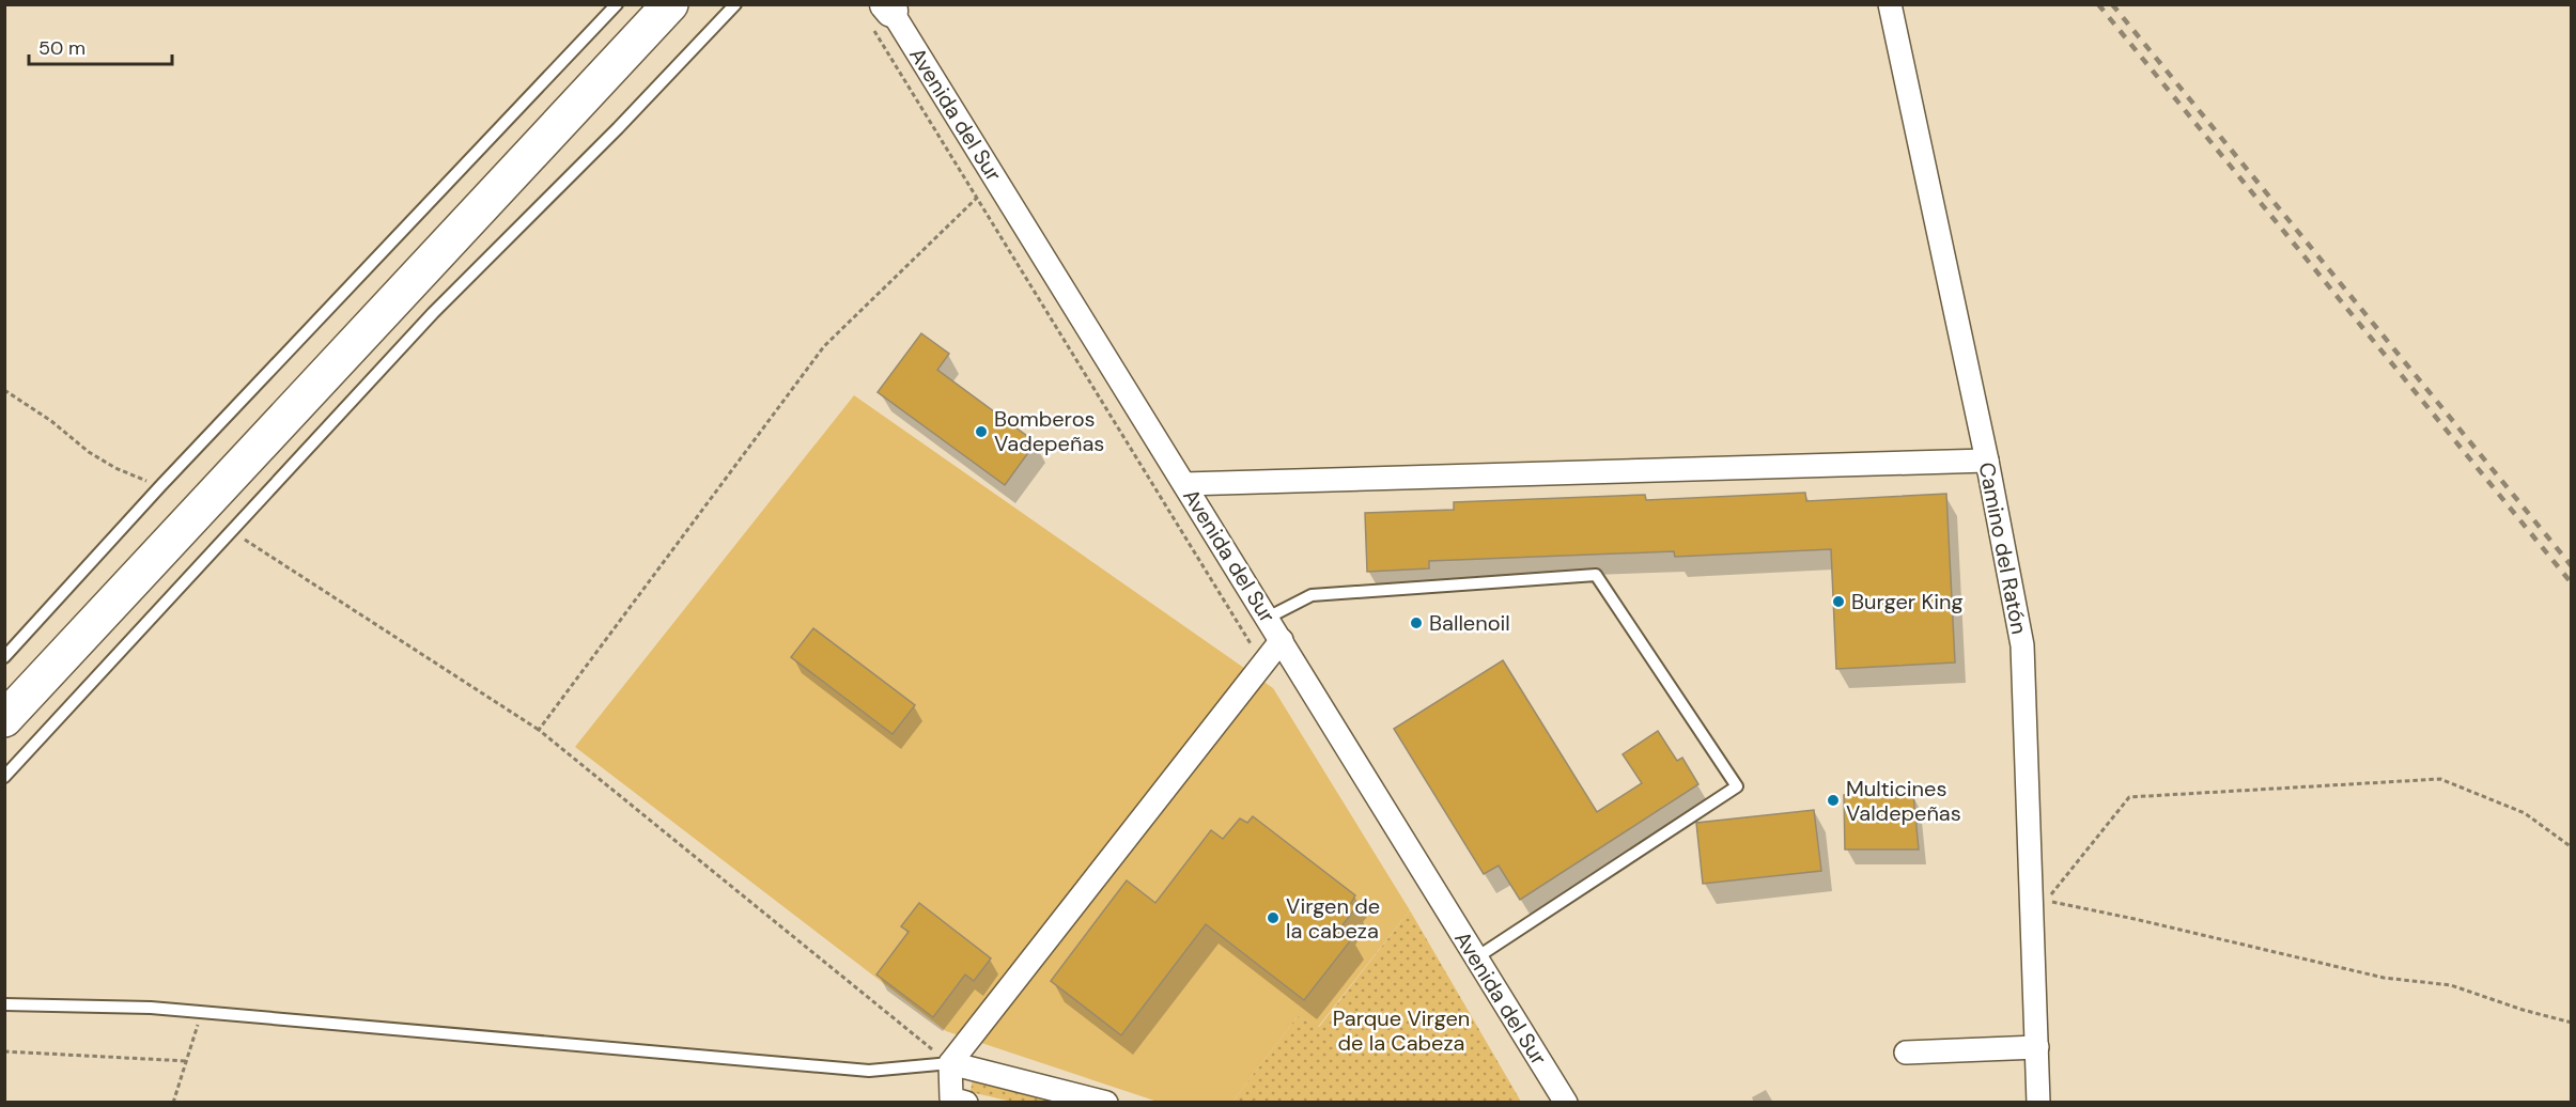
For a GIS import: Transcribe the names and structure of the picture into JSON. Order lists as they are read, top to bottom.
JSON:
{
  "streets": {
    "street": ["Avenida del Sur", "Camino del Ratón"]
  },
  "parks": ["Parque Virgen de la Cabeza"],
  "places": [
    "Bomberos Vadepeñas",
    "Burger King",
    "Ballenoil",
    "Multicines Valdepeñas",
    "Virgen de la cabeza"
  ],
  "scale_bar": "50 m"
}
